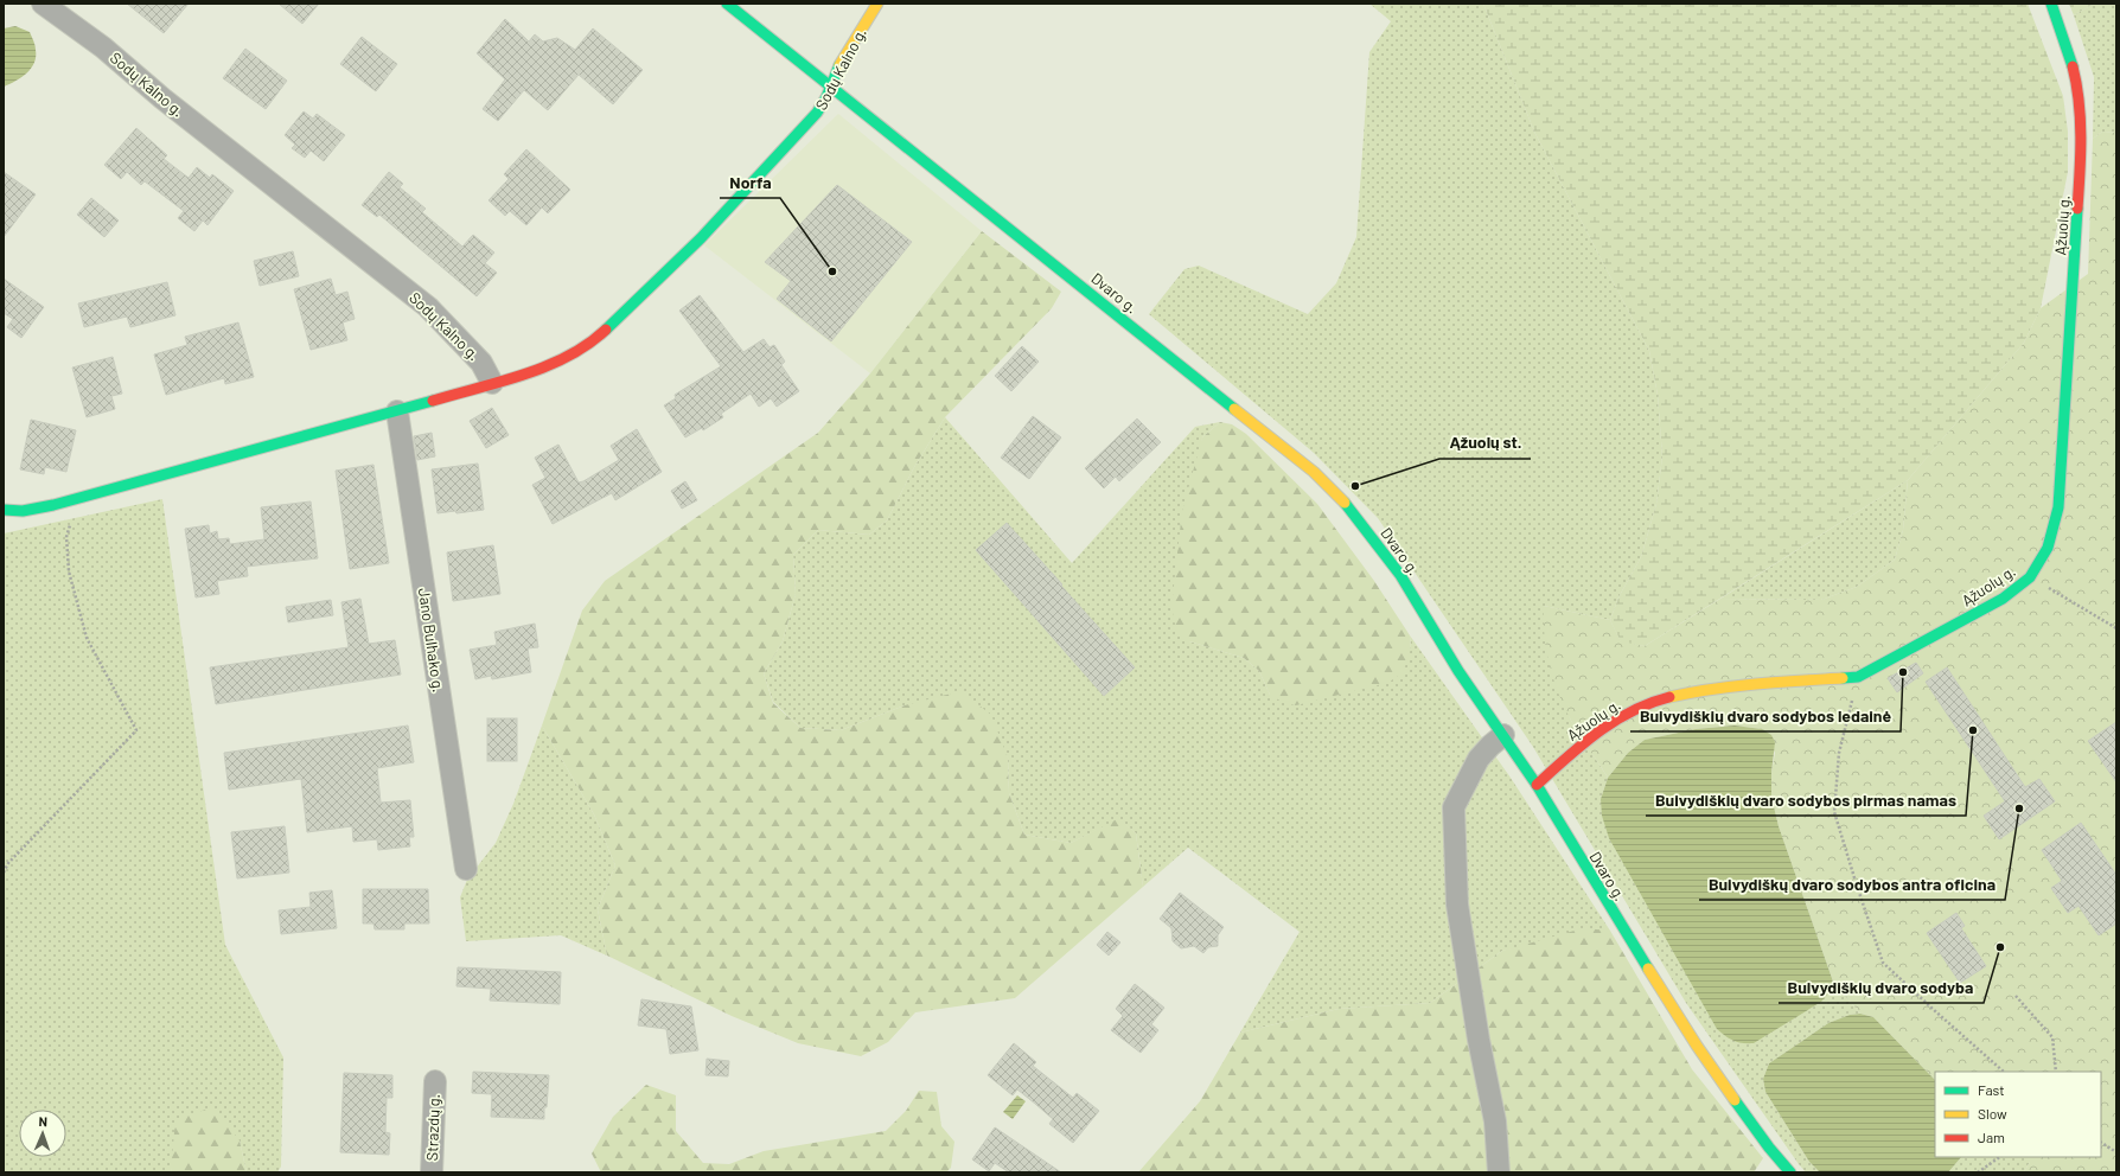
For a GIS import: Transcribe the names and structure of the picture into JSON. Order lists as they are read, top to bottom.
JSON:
{
  "streets": {
    "street": [
      "Sodų Kalno g.",
      "Ąžuolų g.",
      "Dvaro g.",
      "Jano Bulhako g.",
      "Strazdų g."
    ]
  },
  "crossings": [
    ["Sodų Kalno g.", "Dvaro g."],
    ["Ąžuolų g.", "Dvaro g."]
  ],
  "places": [
    "Norfa",
    "Ąžuolų st.",
    "Buivydiškių dvaro sodybos ledainė",
    "Buivydiškių dvaro sodybos pirmas namas",
    "Buivydiškų dvaro sodybos antra oficina",
    "Buivydiškių dvaro sodyba"
  ],
  "legend": ["Fast", "Slow", "Jam"],
  "north": "top"
}
